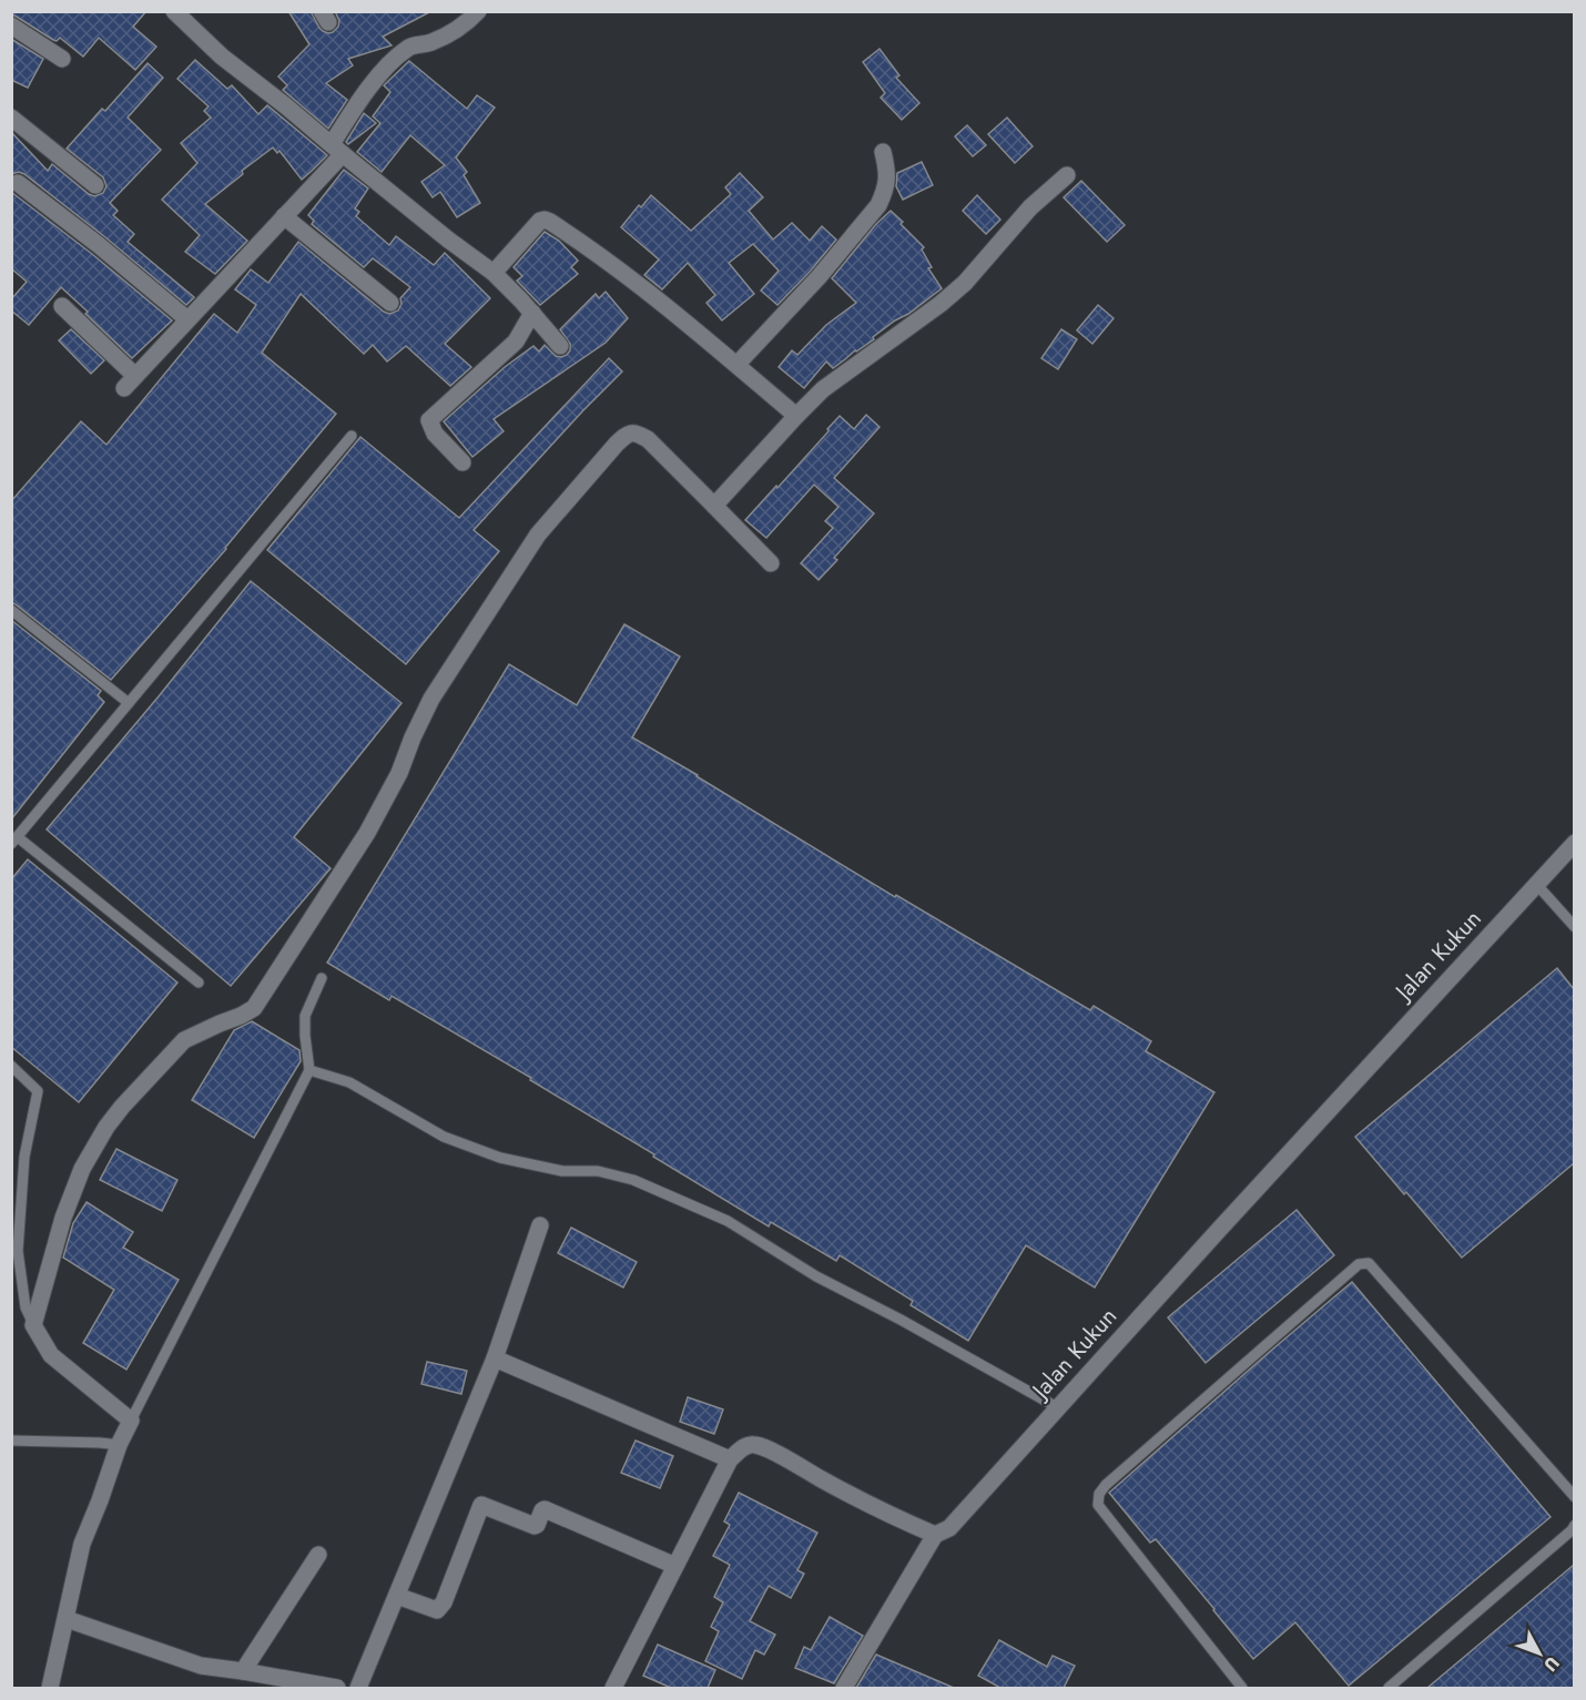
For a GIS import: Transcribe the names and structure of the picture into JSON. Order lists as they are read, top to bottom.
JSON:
{
  "streets": {
    "street": ["Jalan Kukun"]
  },
  "north": "bottom right"
}
